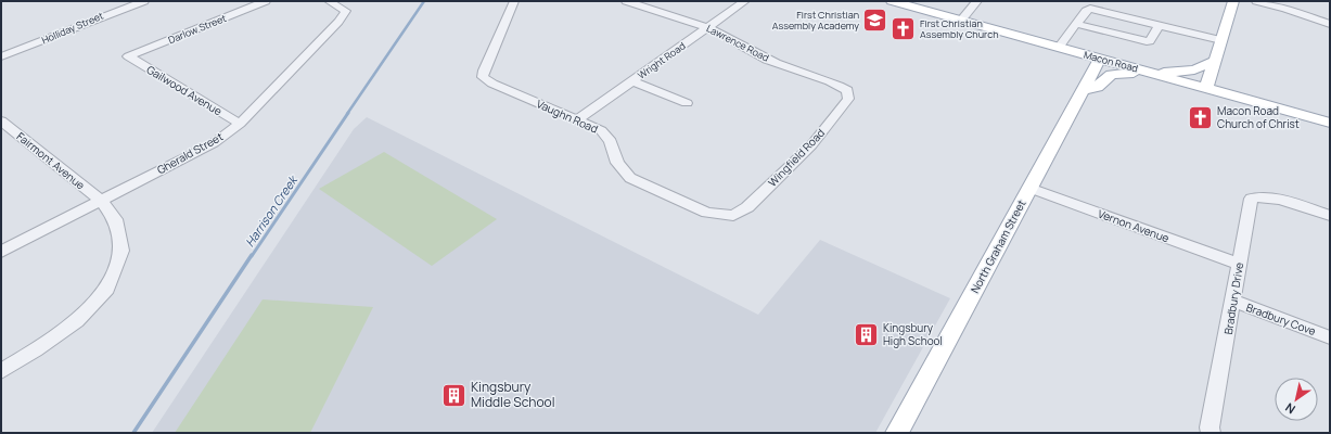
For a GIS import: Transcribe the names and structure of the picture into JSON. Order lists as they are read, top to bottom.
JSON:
{
  "streets": {
    "main road": ["Macon Road", "North Graham Street"],
    "street": [
      "Holliday Street",
      "Darlow Street",
      "Lawrence Road",
      "Wright Road",
      "Gailwood Avenue",
      "Vaughn Road",
      "Gherald Street",
      "Wingfield Road",
      "Fairmont Avenue",
      "Vernon Avenue",
      "Bradbury Drive",
      "Bradbury Cove"
    ]
  },
  "crossings": [
    ["Darlow Street", "Gailwood Avenue"],
    ["Lawrence Road", "Wright Road"],
    ["Lawrence Road", "Wingfield Road"],
    ["Wright Road", "Vaughn Road"],
    ["Macon Road", "North Graham Street"],
    ["Gailwood Avenue", "Gherald Street"],
    ["Vaughn Road", "Wingfield Road"],
    ["Gherald Street", "Fairmont Avenue"],
    ["Vernon Avenue", "North Graham Street"],
    ["Vernon Avenue", "Bradbury Drive"],
    ["Bradbury Drive", "Bradbury Cove"]
  ],
  "water": ["Harrison Creek"],
  "places": {
    "school or university": ["First Christian Assembly Academy"],
    "church": ["First Christian Assembly Church", "Macon Road Church of Christ"],
    "building": ["Kingsbury High School", "Kingsbury Middle School"]
  },
  "north": "bottom left"
}
